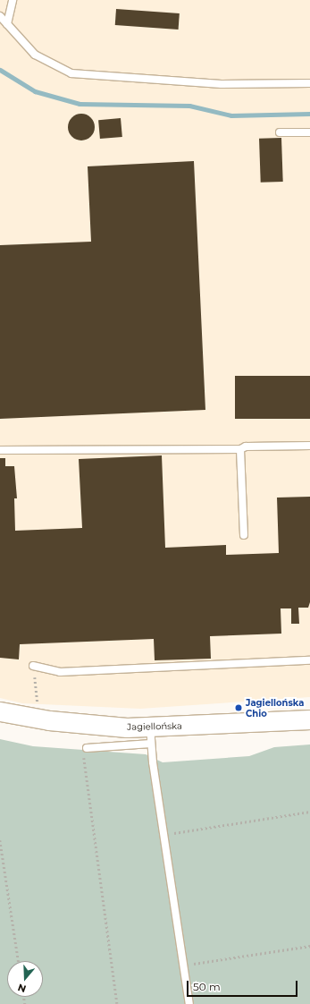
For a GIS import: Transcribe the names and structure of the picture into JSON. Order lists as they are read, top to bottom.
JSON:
{
  "streets": {
    "street": ["Jagiellońska"]
  },
  "places": ["Jagiellońska Chio"],
  "scale_bar": "50 m",
  "north": "bottom"
}
